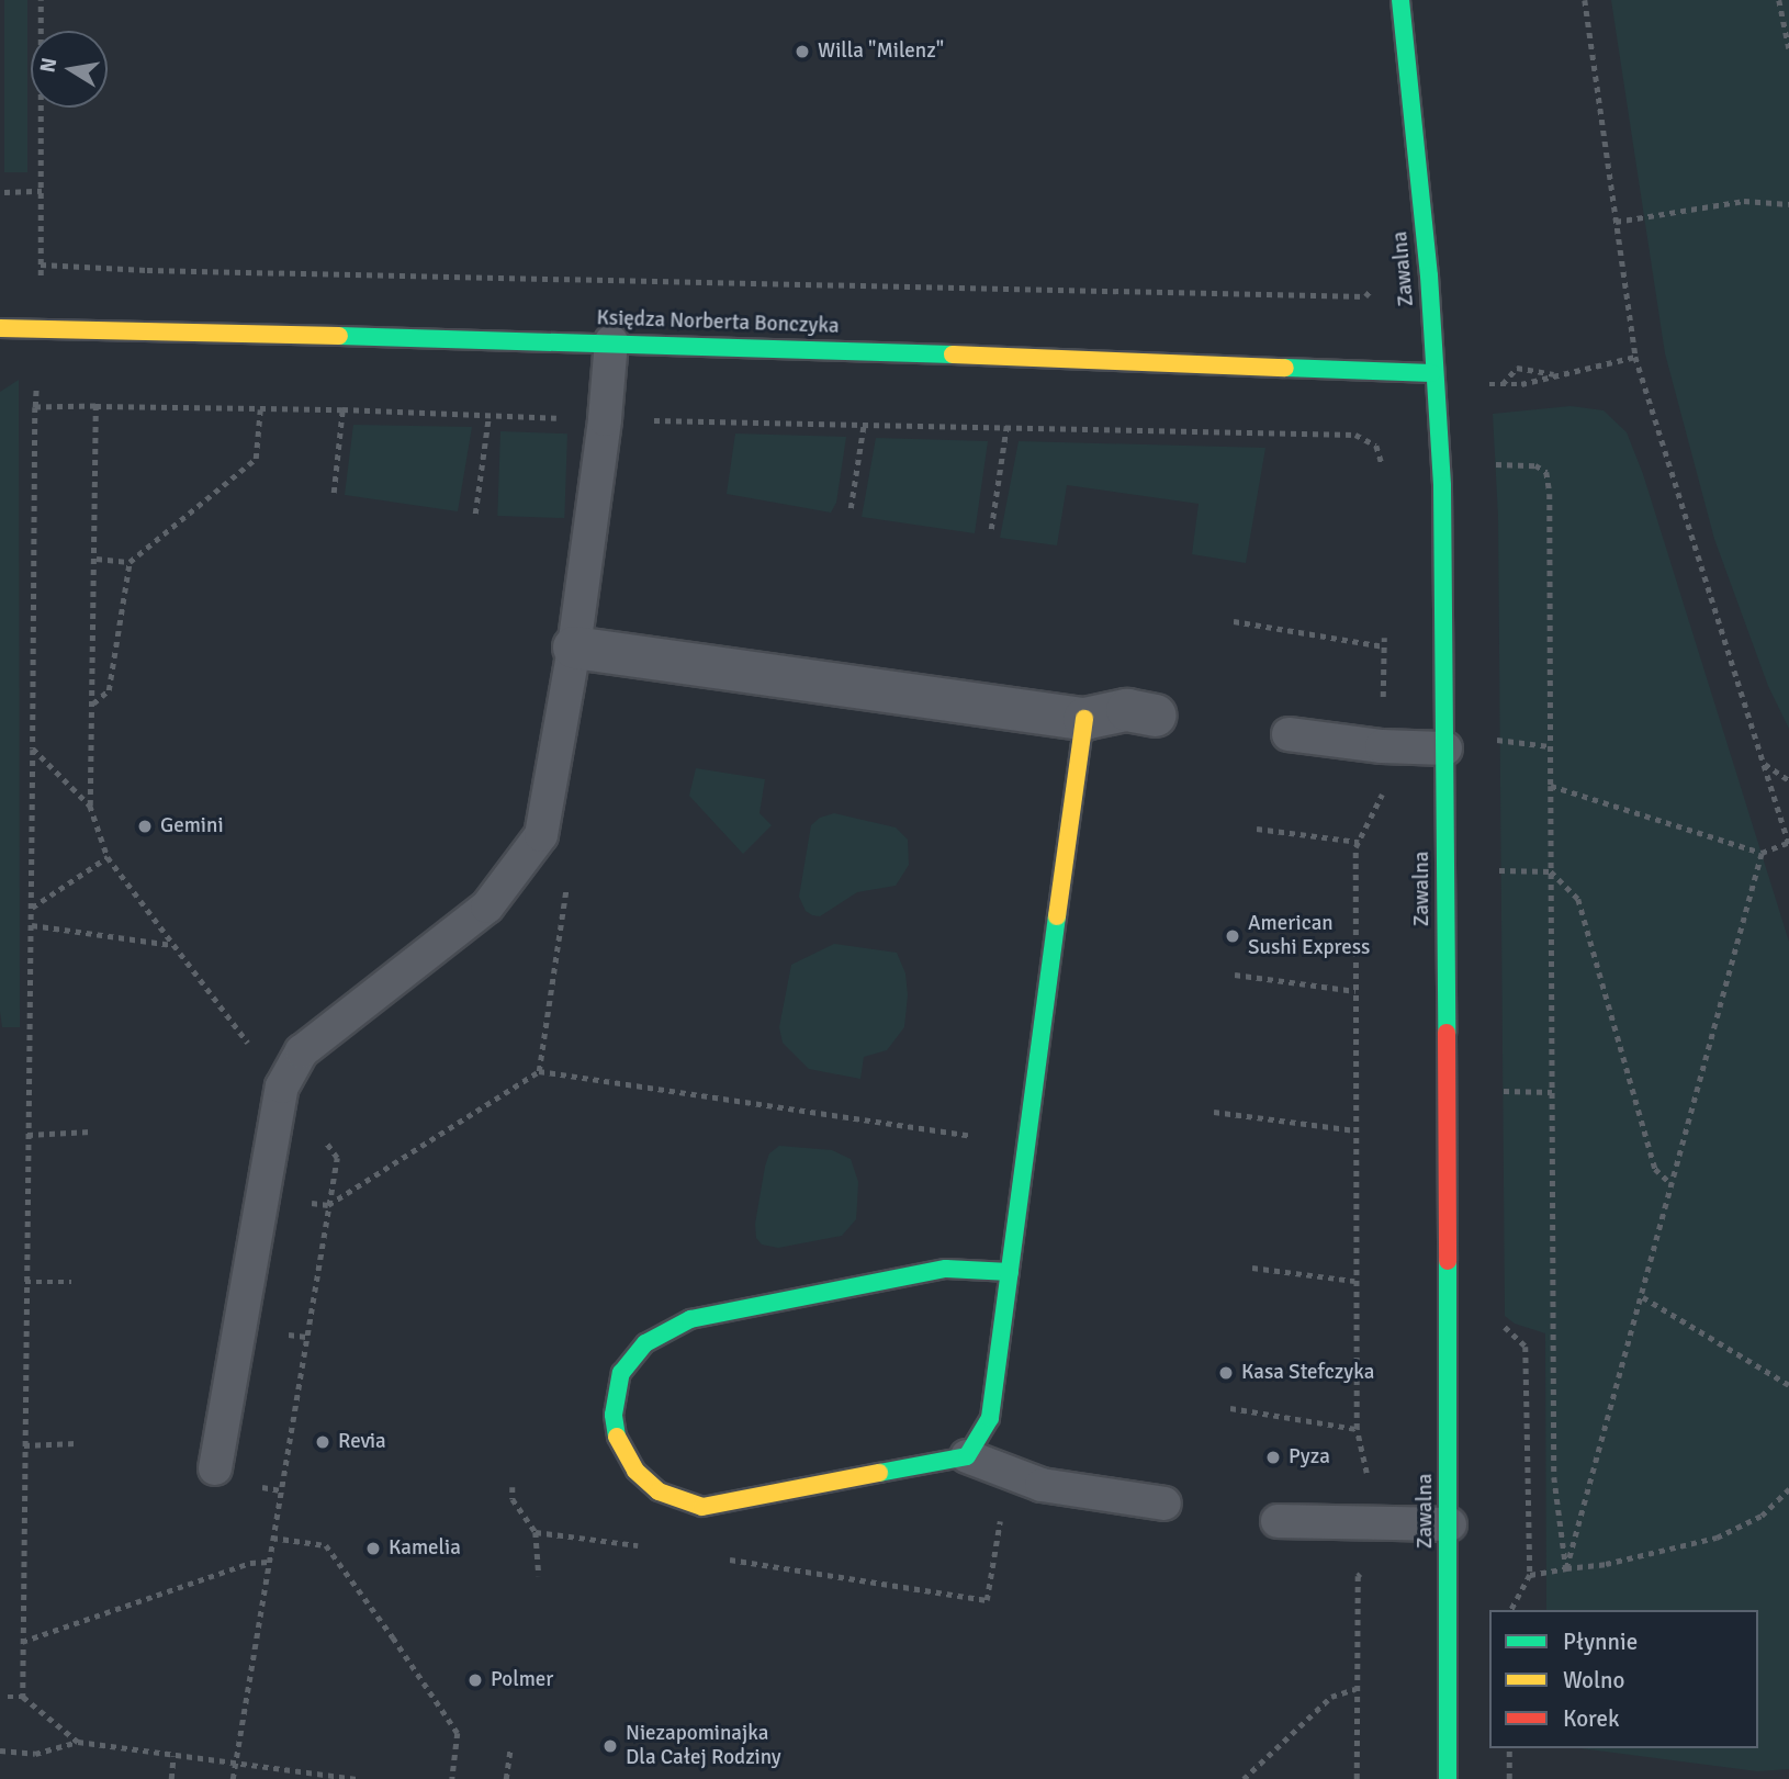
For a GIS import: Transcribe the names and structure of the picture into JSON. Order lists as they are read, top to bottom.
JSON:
{
  "streets": {
    "street": ["Zawalna", "Księdza Norberta Bonczyka"]
  },
  "crossings": [
    ["Zawalna", "Księdza Norberta Bonczyka"]
  ],
  "places": [
    "Willa \"Milenz\"",
    "Gemini",
    "American Sushi Express",
    "Kasa Stefczyka",
    "Revia",
    "Pyza",
    "Kamelia",
    "Polmer",
    "Niezapominajka Dla Całej Rodziny"
  ],
  "legend": ["Płynnie", "Wolno", "Korek"],
  "north": "left"
}
